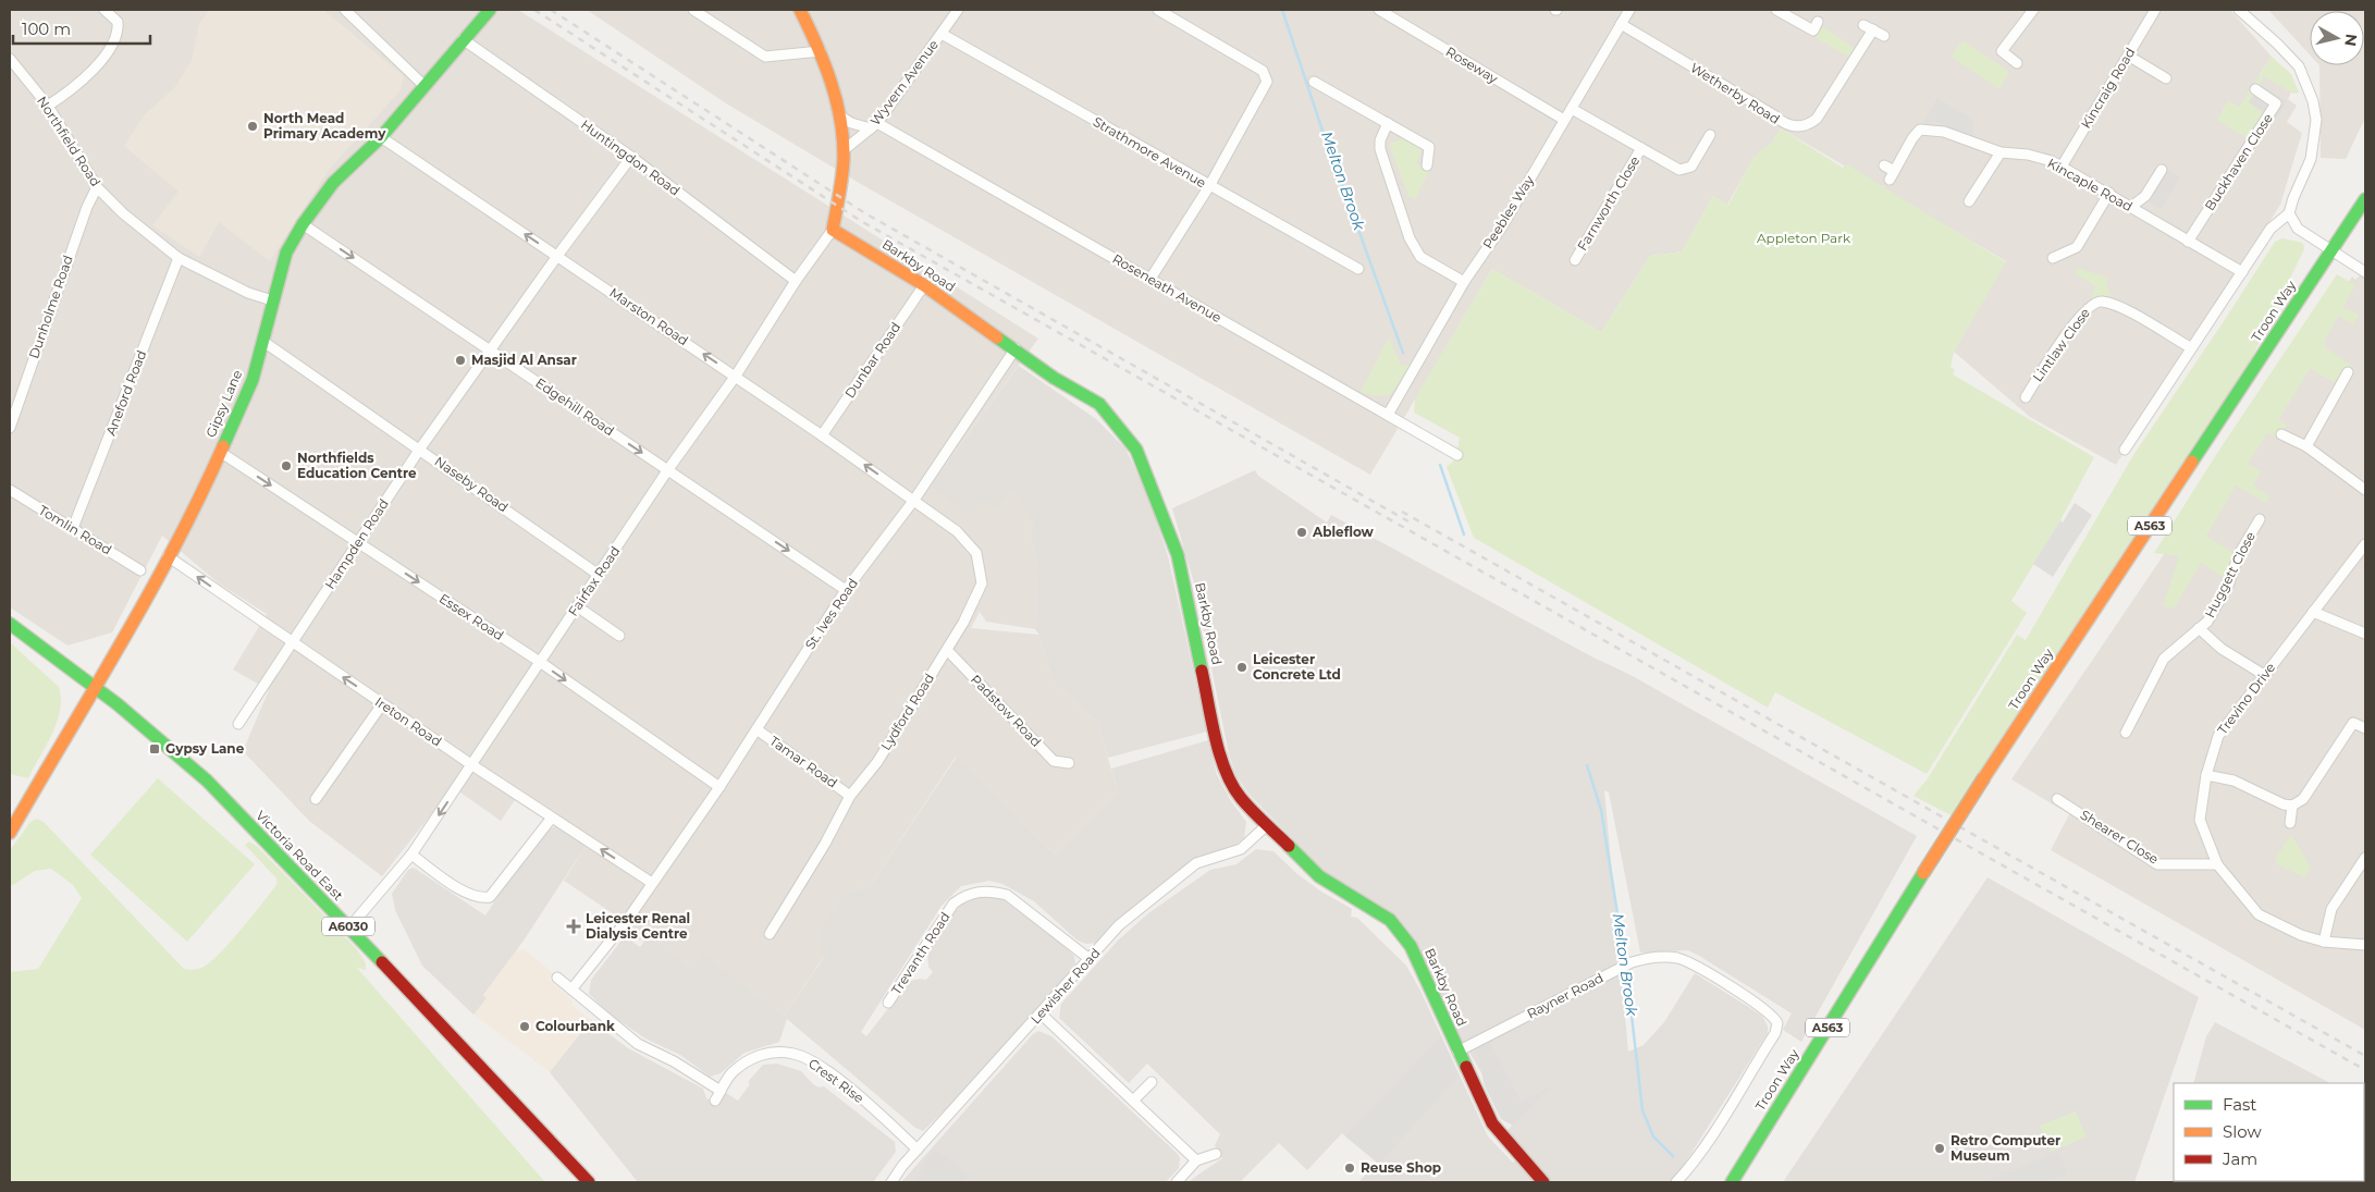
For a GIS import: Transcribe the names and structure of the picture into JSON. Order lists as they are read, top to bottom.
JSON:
{
  "streets": {
    "main road": [
      "Barkby Road",
      "Troon Way",
      "Gipsy Lane",
      "A563",
      "Victoria Road East",
      "A6030"
    ],
    "street": [
      "Roseway",
      "Wyvern Avenue",
      "Kincraig Road",
      "Wetherby Road",
      "Northfield Road",
      "Strathmore Avenue",
      "Huntingdon Road",
      "Buckhaven Close",
      "Kincaple Road",
      "Farnworth Close",
      "Peebles Way",
      "Roseneath Avenue",
      "Dunholme Road",
      "Marston Road",
      "Lintlaw Close",
      "Dunbar Road",
      "Aneford Road",
      "Edgehill Road",
      "Naseby Road",
      "Tomlin Road",
      "Hampden Road",
      "Huggett Close",
      "Fairfax Road",
      "St. Ives Road",
      "Essex Road",
      "Trevino Drive",
      "Padstow Road",
      "Lydford Road",
      "Ireton Road",
      "Tamar Road",
      "Shearer Close",
      "Trevanth Road",
      "Lewisher Road",
      "Rayner Road",
      "Crest Rise"
    ]
  },
  "crossings": [
    ["Roseway", "Peebles Way"],
    ["Wyvern Avenue", "Strathmore Avenue"],
    ["Wyvern Avenue", "Roseneath Avenue"],
    ["Kincraig Road", "Kincaple Road"],
    ["Wetherby Road", "Peebles Way"],
    ["Northfield Road", "Dunholme Road"],
    ["Northfield Road", "Aneford Road"],
    ["Northfield Road", "Gipsy Lane"],
    ["Huntingdon Road", "Gipsy Lane"],
    ["Huntingdon Road", "Hampden Road"],
    ["Huntingdon Road", "Fairfax Road"],
    ["Buckhaven Close", "Kincaple Road"],
    ["Peebles Way", "Roseneath Avenue"],
    ["Barkby Road", "Dunbar Road"],
    ["Barkby Road", "Fairfax Road"],
    ["Barkby Road", "St. Ives Road"],
    ["Barkby Road", "Lewisher Road"],
    ["Barkby Road", "Rayner Road"],
    ["Marston Road", "Dunbar Road"],
    ["Marston Road", "Gipsy Lane"],
    ["Marston Road", "Hampden Road"],
    ["Marston Road", "Fairfax Road"],
    ["Marston Road", "St. Ives Road"],
    ["Marston Road", "Lydford Road"],
    ["Aneford Road", "Tomlin Road"],
    ["Gipsy Lane", "Edgehill Road"],
    ["Gipsy Lane", "Naseby Road"],
    ["Gipsy Lane", "Essex Road"],
    ["Gipsy Lane", "Ireton Road"],
    ["Gipsy Lane", "Victoria Road East"],
    ["Edgehill Road", "Hampden Road"],
    ["Edgehill Road", "Fairfax Road"],
    ["Edgehill Road", "St. Ives Road"],
    ["Naseby Road", "Hampden Road"],
    ["Naseby Road", "Fairfax Road"],
    ["Hampden Road", "Essex Road"],
    ["Hampden Road", "Ireton Road"],
    ["Huggett Close", "Trevino Drive"],
    ["Fairfax Road", "Essex Road"],
    ["Fairfax Road", "Ireton Road"],
    ["Fairfax Road", "Victoria Road East"],
    ["St. Ives Road", "Essex Road"],
    ["St. Ives Road", "Lydford Road"],
    ["St. Ives Road", "Ireton Road"],
    ["St. Ives Road", "Tamar Road"],
    ["Trevino Drive", "Shearer Close"],
    ["Padstow Road", "Lydford Road"],
    ["Lydford Road", "Tamar Road"],
    ["Trevanth Road", "Lewisher Road"],
    ["Lewisher Road", "Crest Rise"]
  ],
  "one_way": [
    "Marston Road",
    "Edgehill Road",
    "Essex Road",
    "Ireton Road"
  ],
  "water": ["Melton Brook"],
  "parks": ["Appleton Park"],
  "places": {
    "other": [
      "North Mead Primary Academy",
      "Masjid Al Ansar",
      "Northfields Education Centre",
      "Ableflow",
      "Leicester Concrete Ltd",
      "Colourbank",
      "Retro Computer Museum",
      "Reuse Shop"
    ],
    "transit": ["Gypsy Lane"],
    "health": ["Leicester Renal Dialysis Centre"]
  },
  "legend": ["Fast", "Slow", "Jam"],
  "scale_bar": "100 m",
  "north": "right"
}
